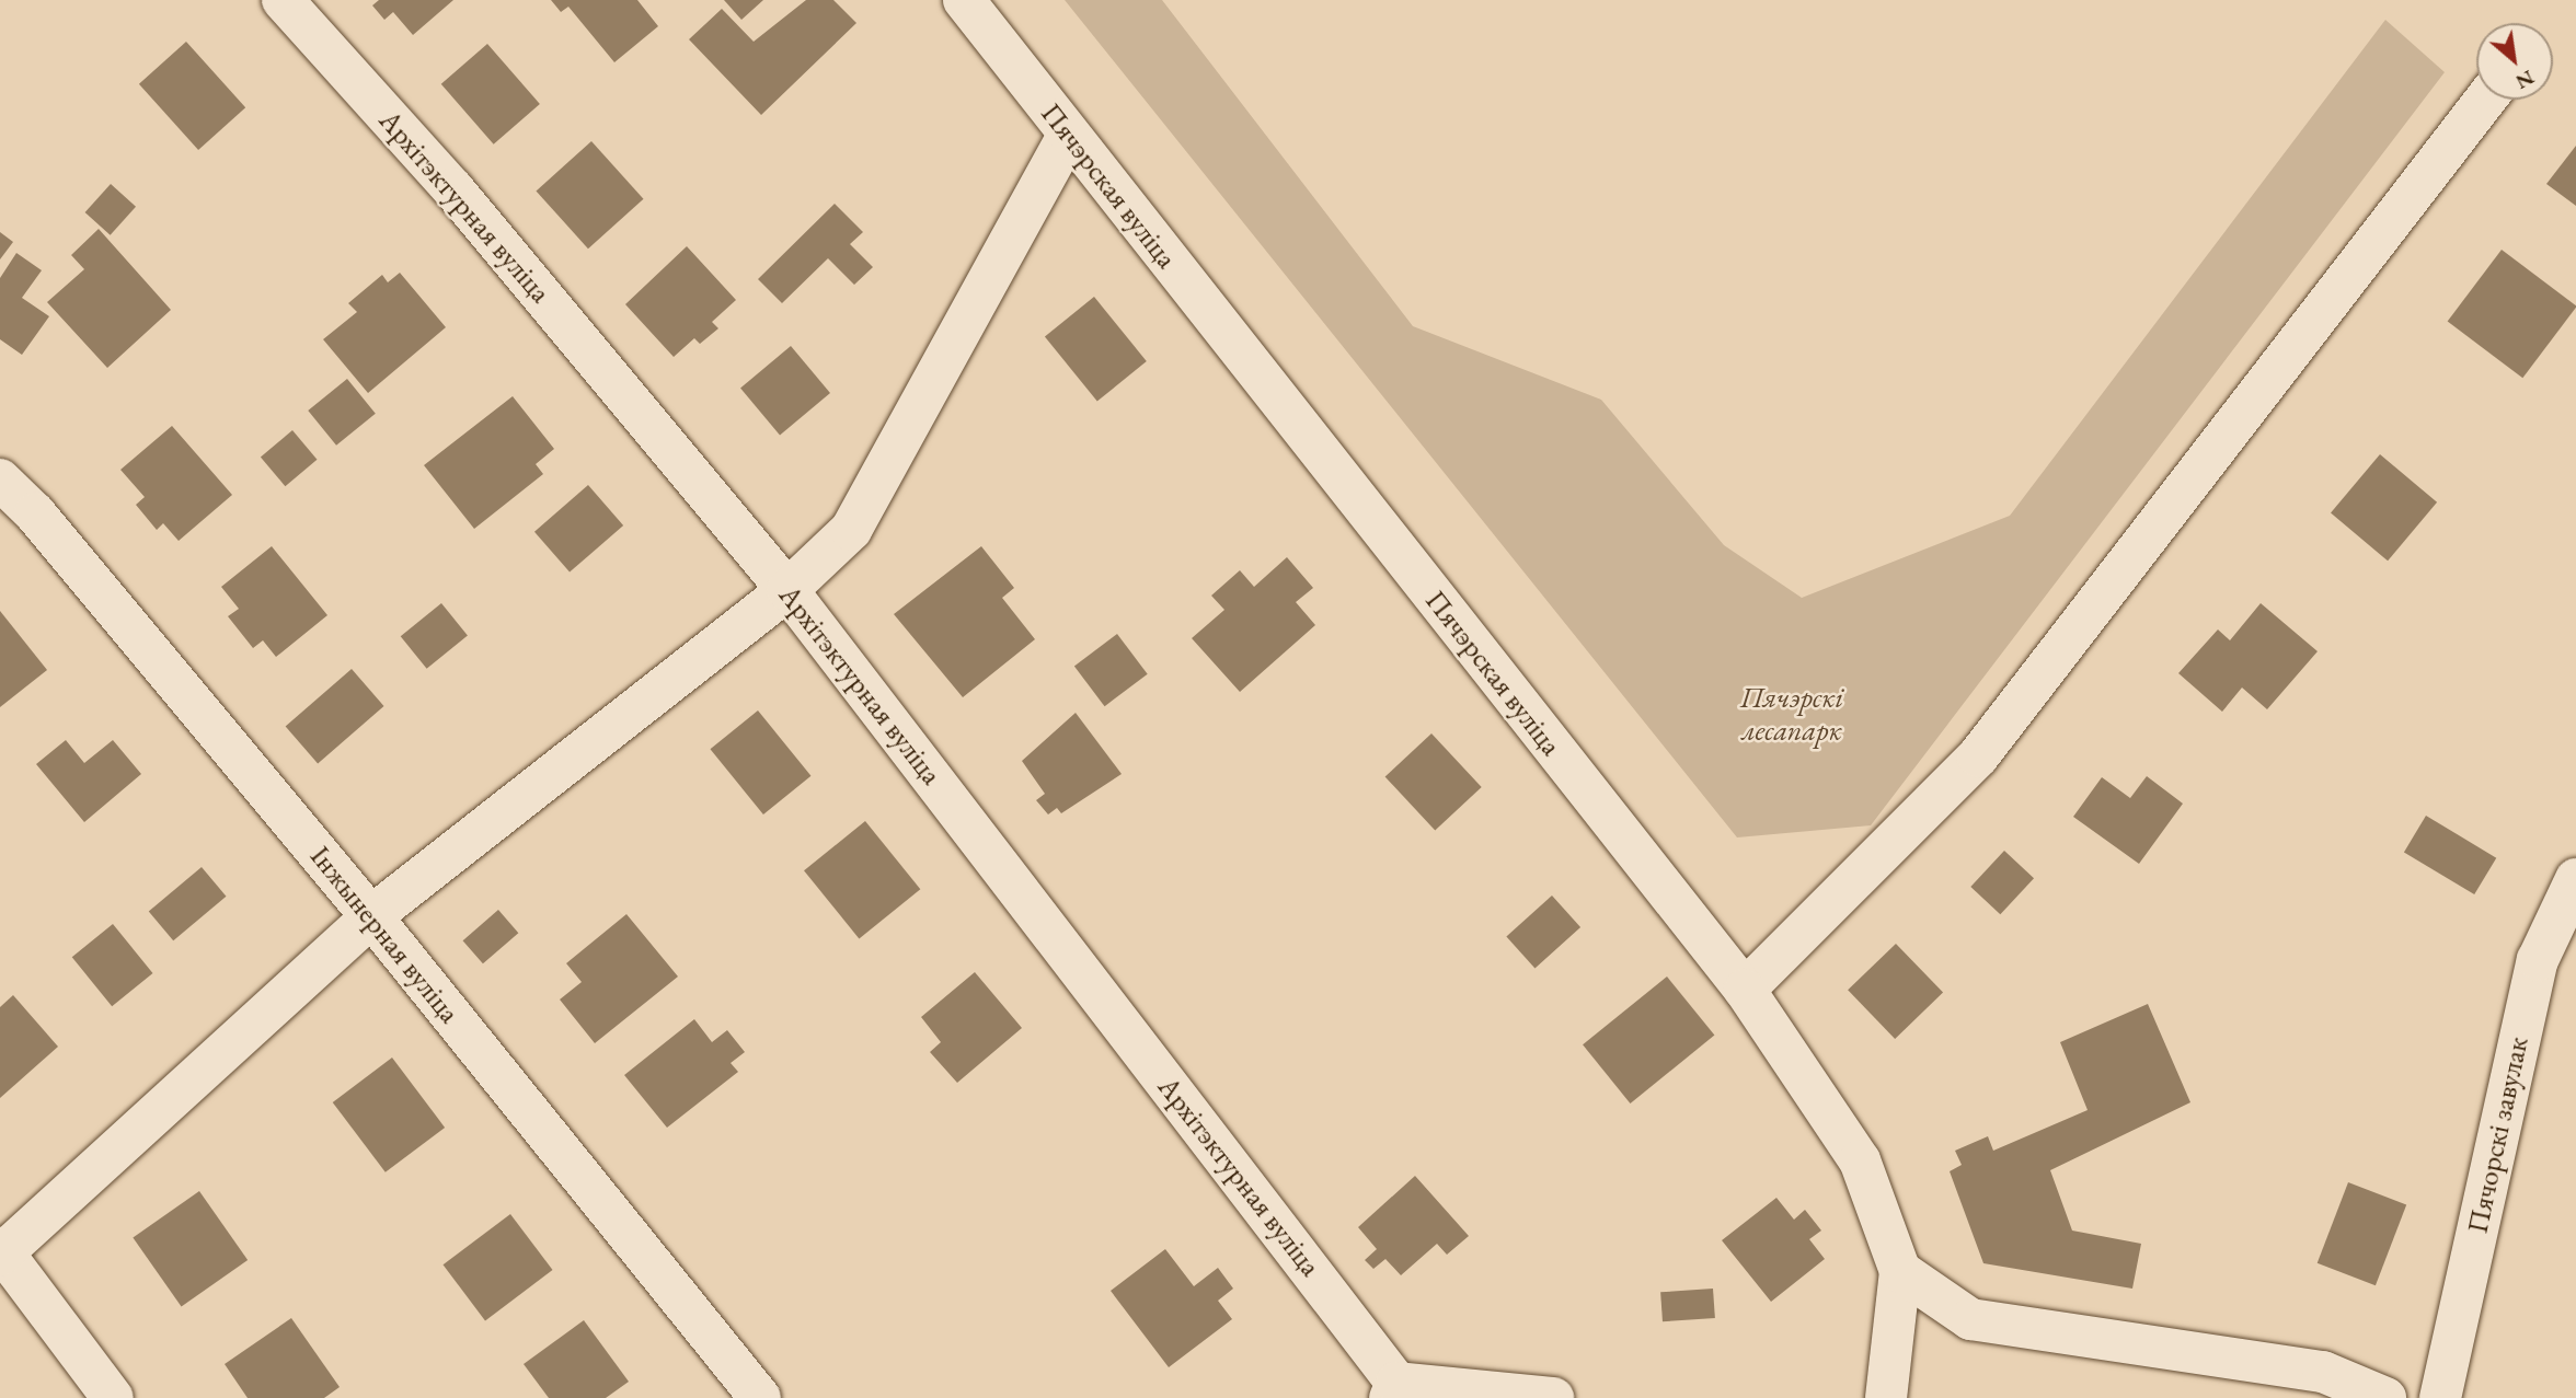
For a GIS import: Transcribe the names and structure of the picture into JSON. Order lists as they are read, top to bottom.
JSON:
{
  "streets": {
    "street": [
      "Пячэрская вуліца",
      "Архітэктурная вуліца",
      "Інжынерная вуліца",
      "Пячорскі завулак"
    ]
  },
  "parks": ["Пячэрскі лесапарк"],
  "north": "bottom right"
}
